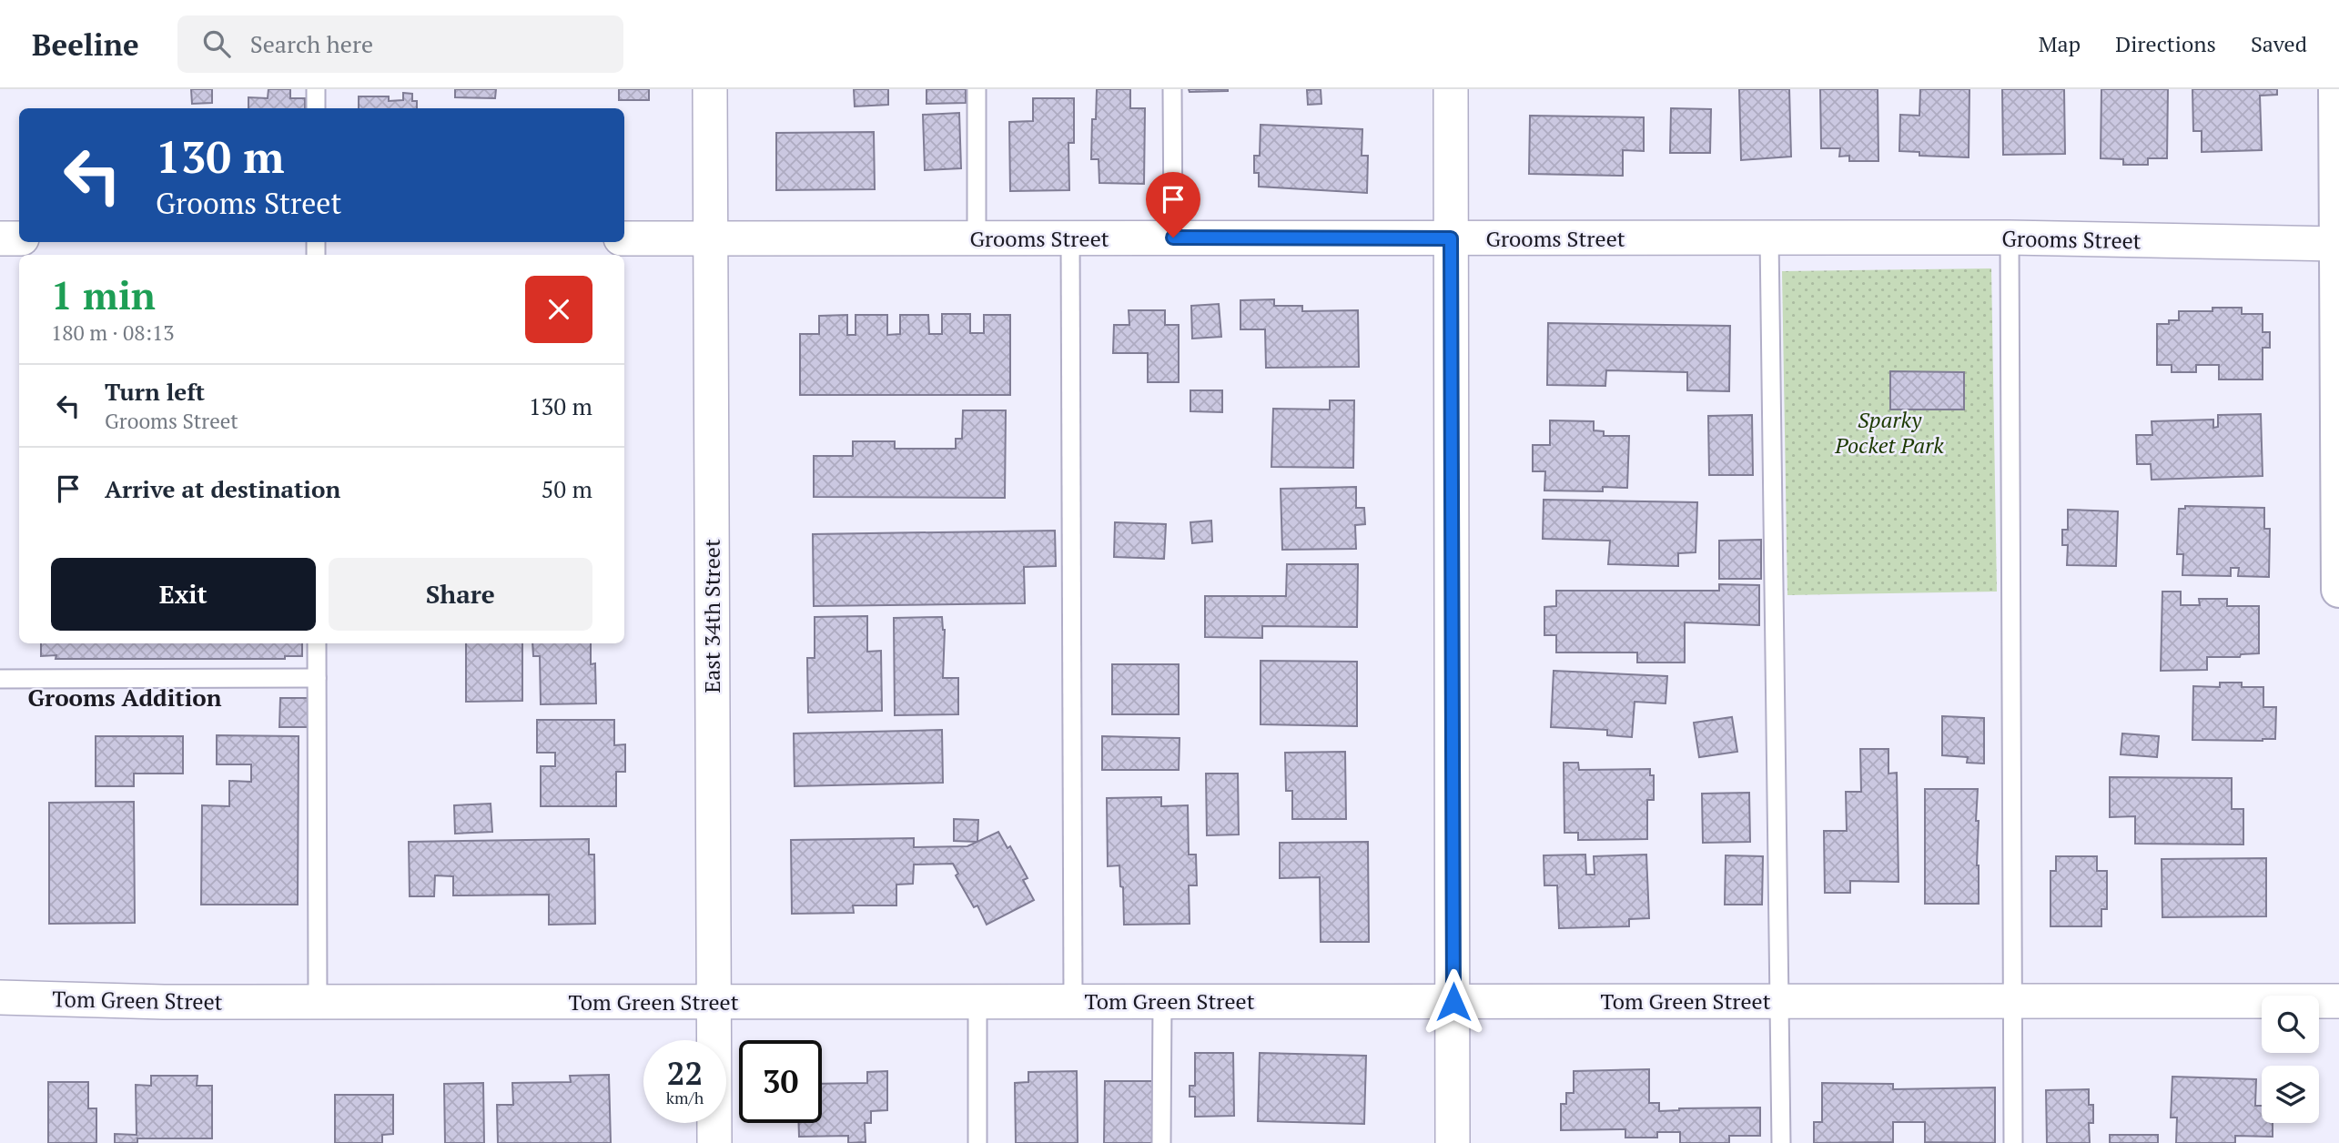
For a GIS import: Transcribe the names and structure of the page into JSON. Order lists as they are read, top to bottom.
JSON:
{
  "streets": {
    "street": ["Grooms Street", "East 34th Street", "Tom Green Street"]
  },
  "crossings": [
    ["Grooms Street", "East 34th Street"],
    ["East 34th Street", "Tom Green Street"]
  ],
  "districts": ["Grooms Addition"],
  "parks": ["Sparky Pocket Park"],
  "page": {
    "header": "Beeline",
    "search": "Search here",
    "nav": ["Map", "Directions", "Saved"],
    "turn": ["130 m", "Grooms Street"],
    "heading": ["1 min", "180 m · 08:13"],
    "list": [
      {
        "name": "Turn left",
        "note": "Grooms Street",
        "value": "130 m"
      },
      {
        "name": "Arrive at destination",
        "value": "50 m"
      }
    ],
    "buttons": ["Exit", "Share"],
    "speed": "22 km/h",
    "limit": "30"
  }
}
